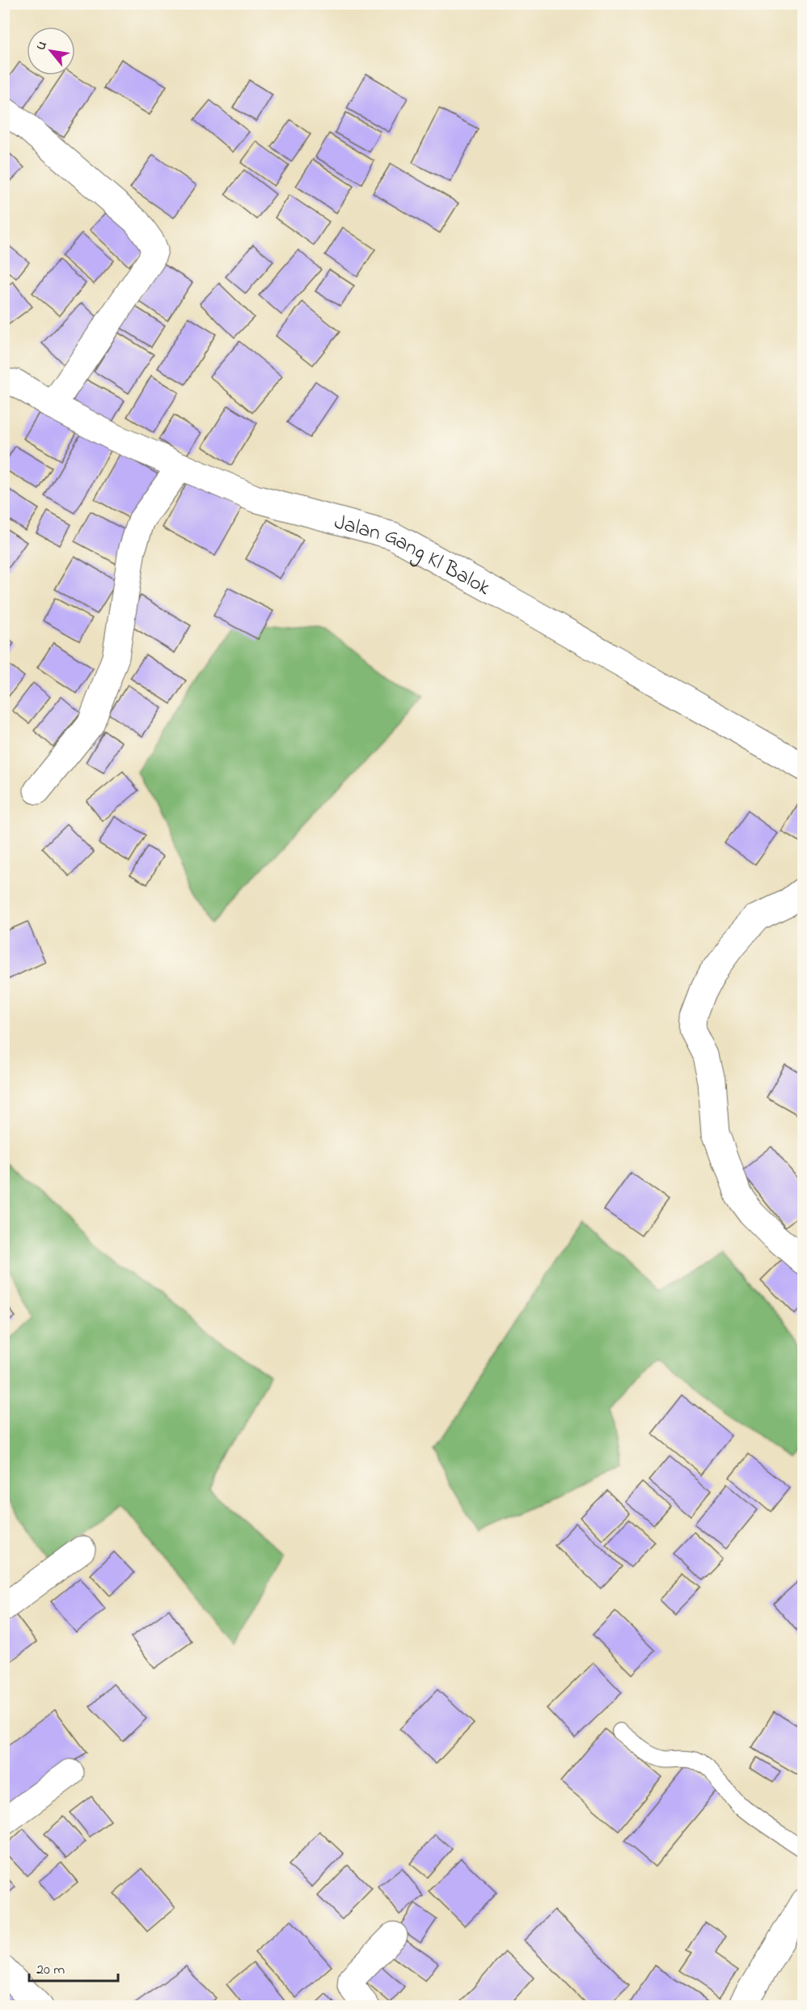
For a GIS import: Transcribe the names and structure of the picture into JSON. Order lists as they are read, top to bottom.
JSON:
{
  "streets": {
    "street": ["Jalan Gang Kl Balok"]
  },
  "scale_bar": "20 m",
  "north": "top left"
}
